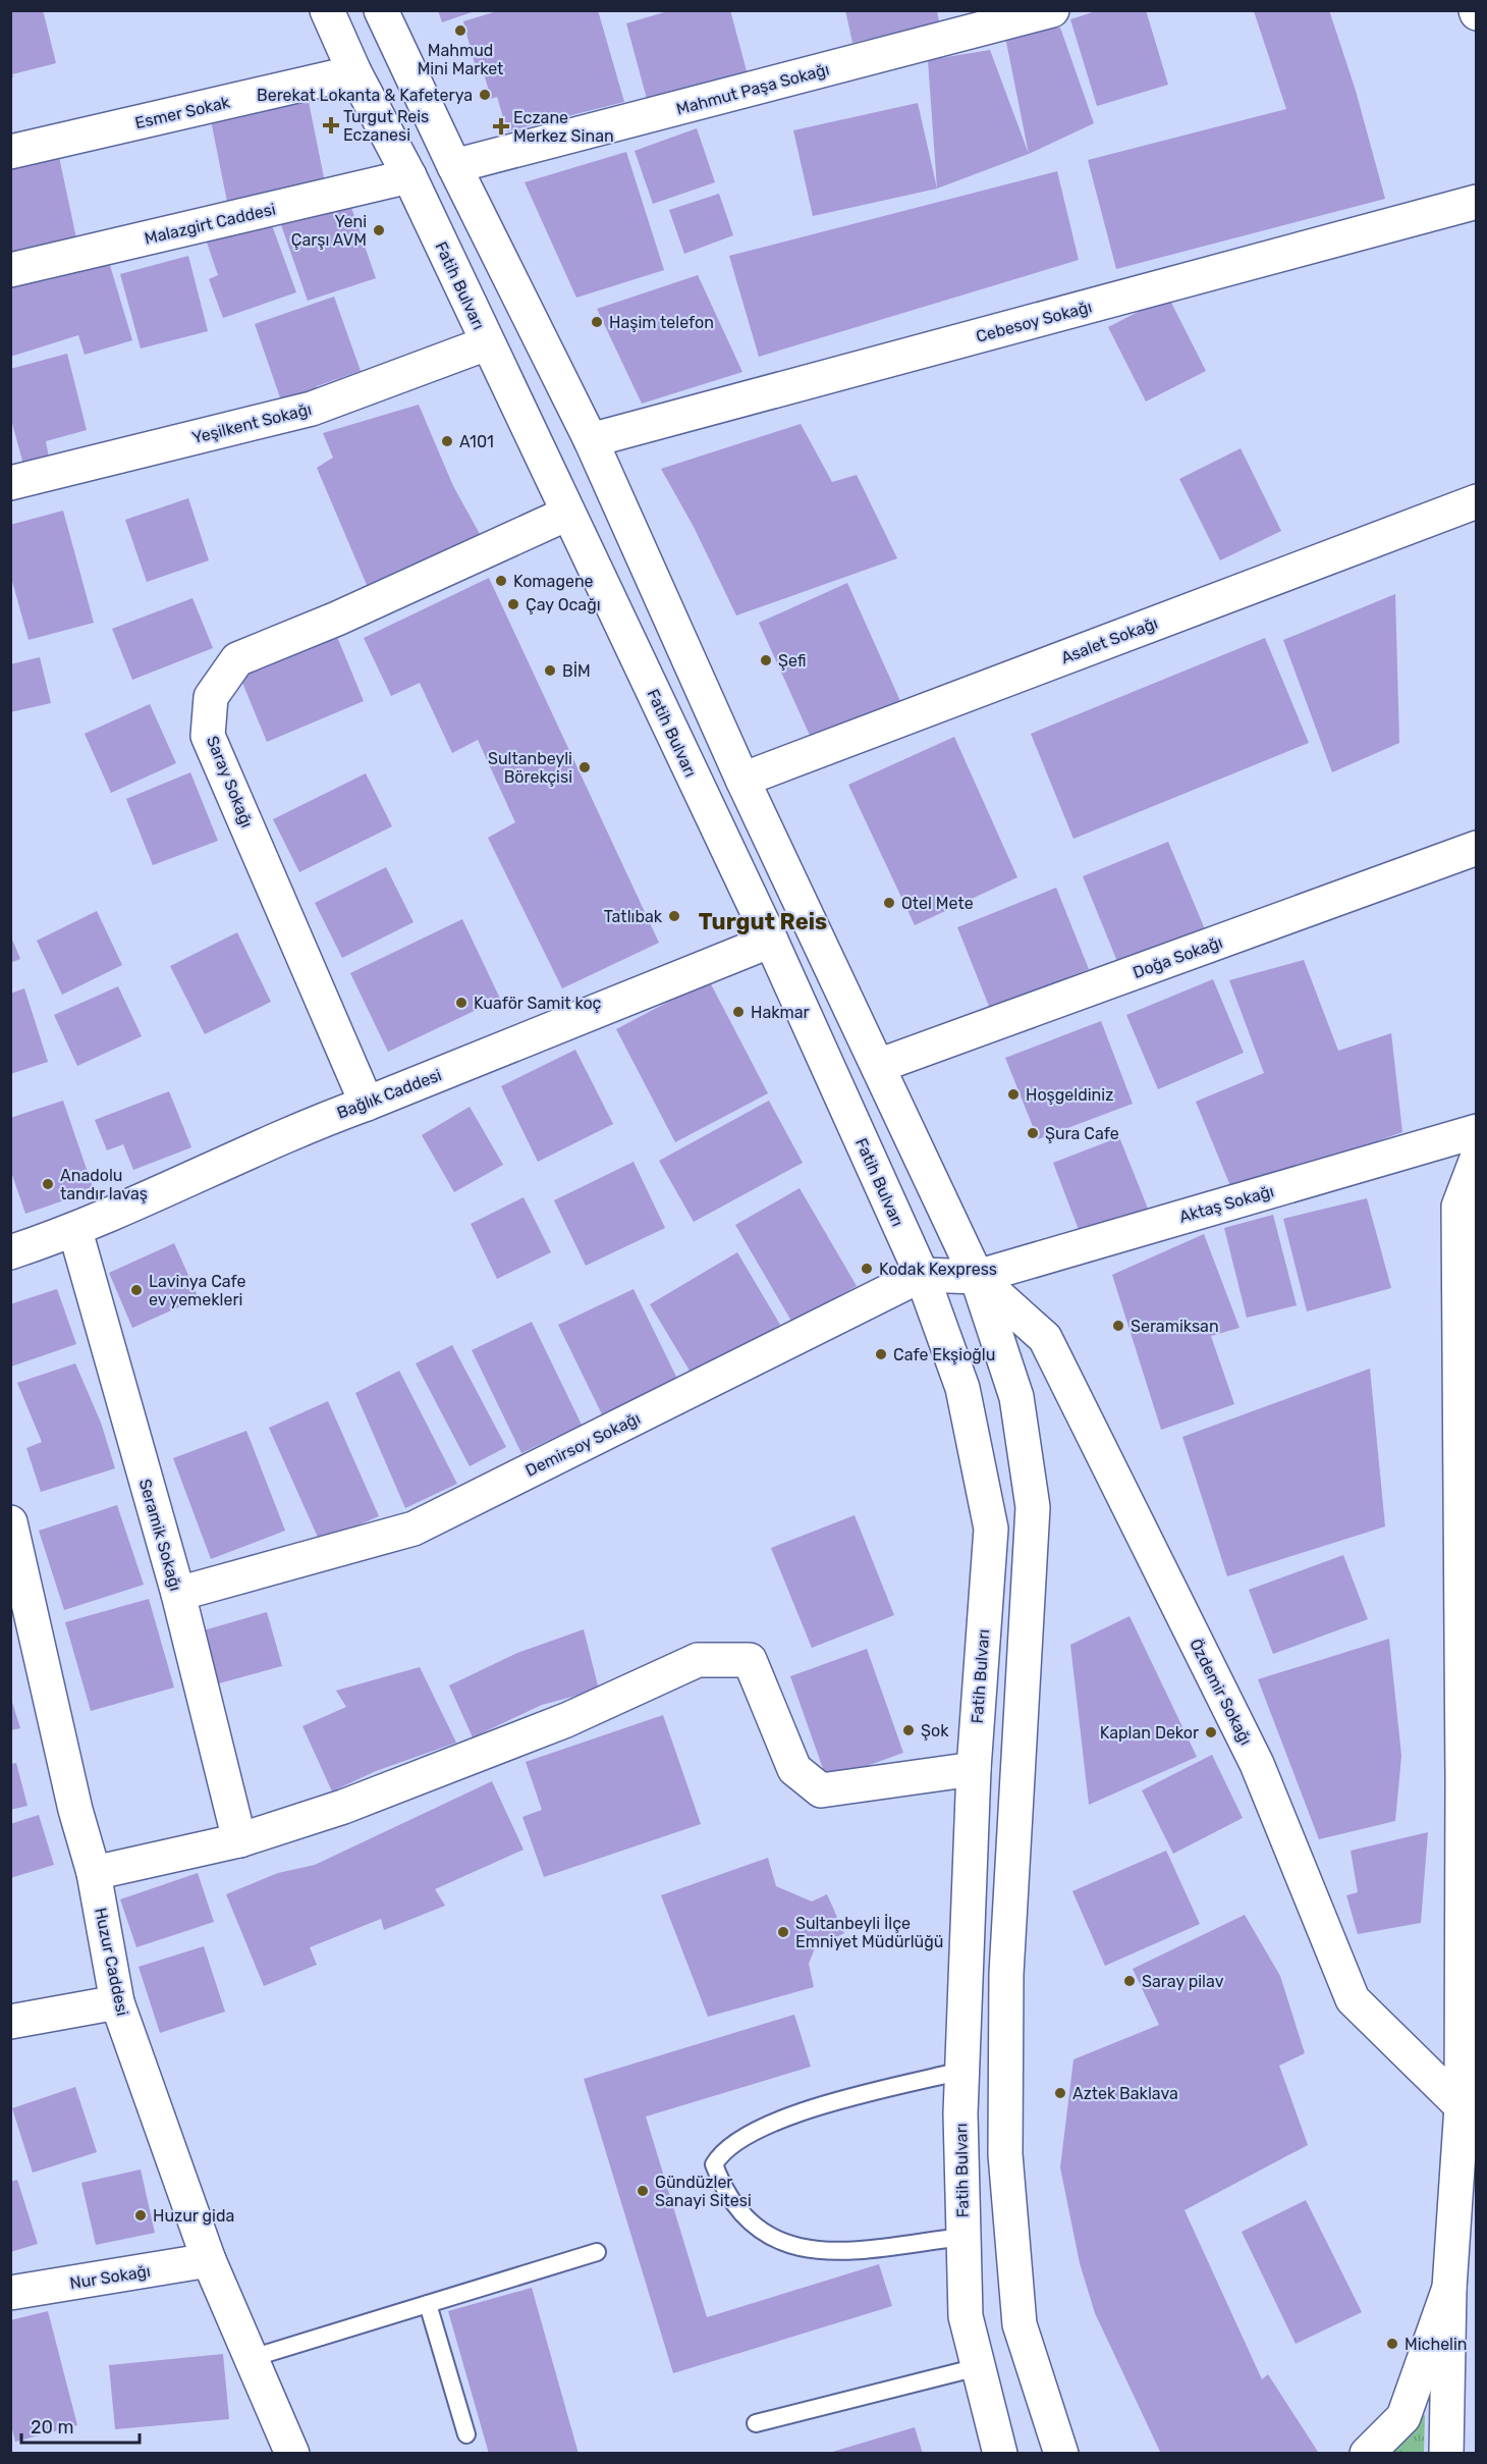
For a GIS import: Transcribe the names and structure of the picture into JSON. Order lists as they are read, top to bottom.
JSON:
{
  "streets": {
    "street": [
      "Mahmut Paşa Sokağı",
      "Esmer Sokak",
      "Malazgirt Caddesi",
      "Fatih Bulvarı",
      "Cebesoy Sokağı",
      "Yeşilkent Sokağı",
      "Asalet Sokağı",
      "Saray Sokağı",
      "Doğa Sokağı",
      "Bağlık Caddesi",
      "Aktaş Sokağı",
      "Demirsoy Sokağı",
      "Seramik Sokağı",
      "Özdemir Sokağı",
      "Huzur Caddesi",
      "Nur Sokağı"
    ]
  },
  "crossings": [
    ["Esmer Sokak", "Fatih Bulvarı"],
    ["Malazgirt Caddesi", "Fatih Bulvarı"],
    ["Fatih Bulvarı", "Yeşilkent Sokağı"],
    ["Fatih Bulvarı", "Saray Sokağı"],
    ["Fatih Bulvarı", "Bağlık Caddesi"],
    ["Fatih Bulvarı", "Demirsoy Sokağı"],
    ["Saray Sokağı", "Bağlık Caddesi"],
    ["Bağlık Caddesi", "Seramik Sokağı"],
    ["Aktaş Sokağı", "Demirsoy Sokağı"],
    ["Aktaş Sokağı", "Özdemir Sokağı"],
    ["Demirsoy Sokağı", "Seramik Sokağı"],
    ["Demirsoy Sokağı", "Özdemir Sokağı"],
    ["Huzur Caddesi", "Nur Sokağı"]
  ],
  "districts": ["Turgut Reis"],
  "places": {
    "other": [
      "Mahmud Mini Market",
      "Berekat Lokanta & Kafeterya",
      "Yeni Çarşı AVM",
      "Haşim telefon",
      "A101",
      "Komagene",
      "Çay Ocağı",
      "Şefi",
      "BİM",
      "Sultanbeyli Börekçisi",
      "Otel Mete",
      "Tatlıbak",
      "Kuaför Samit koç",
      "Hakmar",
      "Hoşgeldiniz",
      "Şura Cafe",
      "Anadolu tandır lavaş",
      "Kodak Kexpress",
      "Lavinya Cafe ev yemekleri",
      "Seramiksan",
      "Cafe Ekşioğlu",
      "Şok",
      "Kaplan Dekor",
      "Sultanbeyli İlçe Emniyet Müdürlüğü",
      "Saray pilav",
      "Aztek Baklava",
      "Gündüzler Sanayi Sitesi",
      "Huzur gida",
      "Michelin"
    ],
    "health": ["Turgut Reis Eczanesi", "Eczane Merkez Sinan"]
  },
  "scale_bar": "20 m"
}
